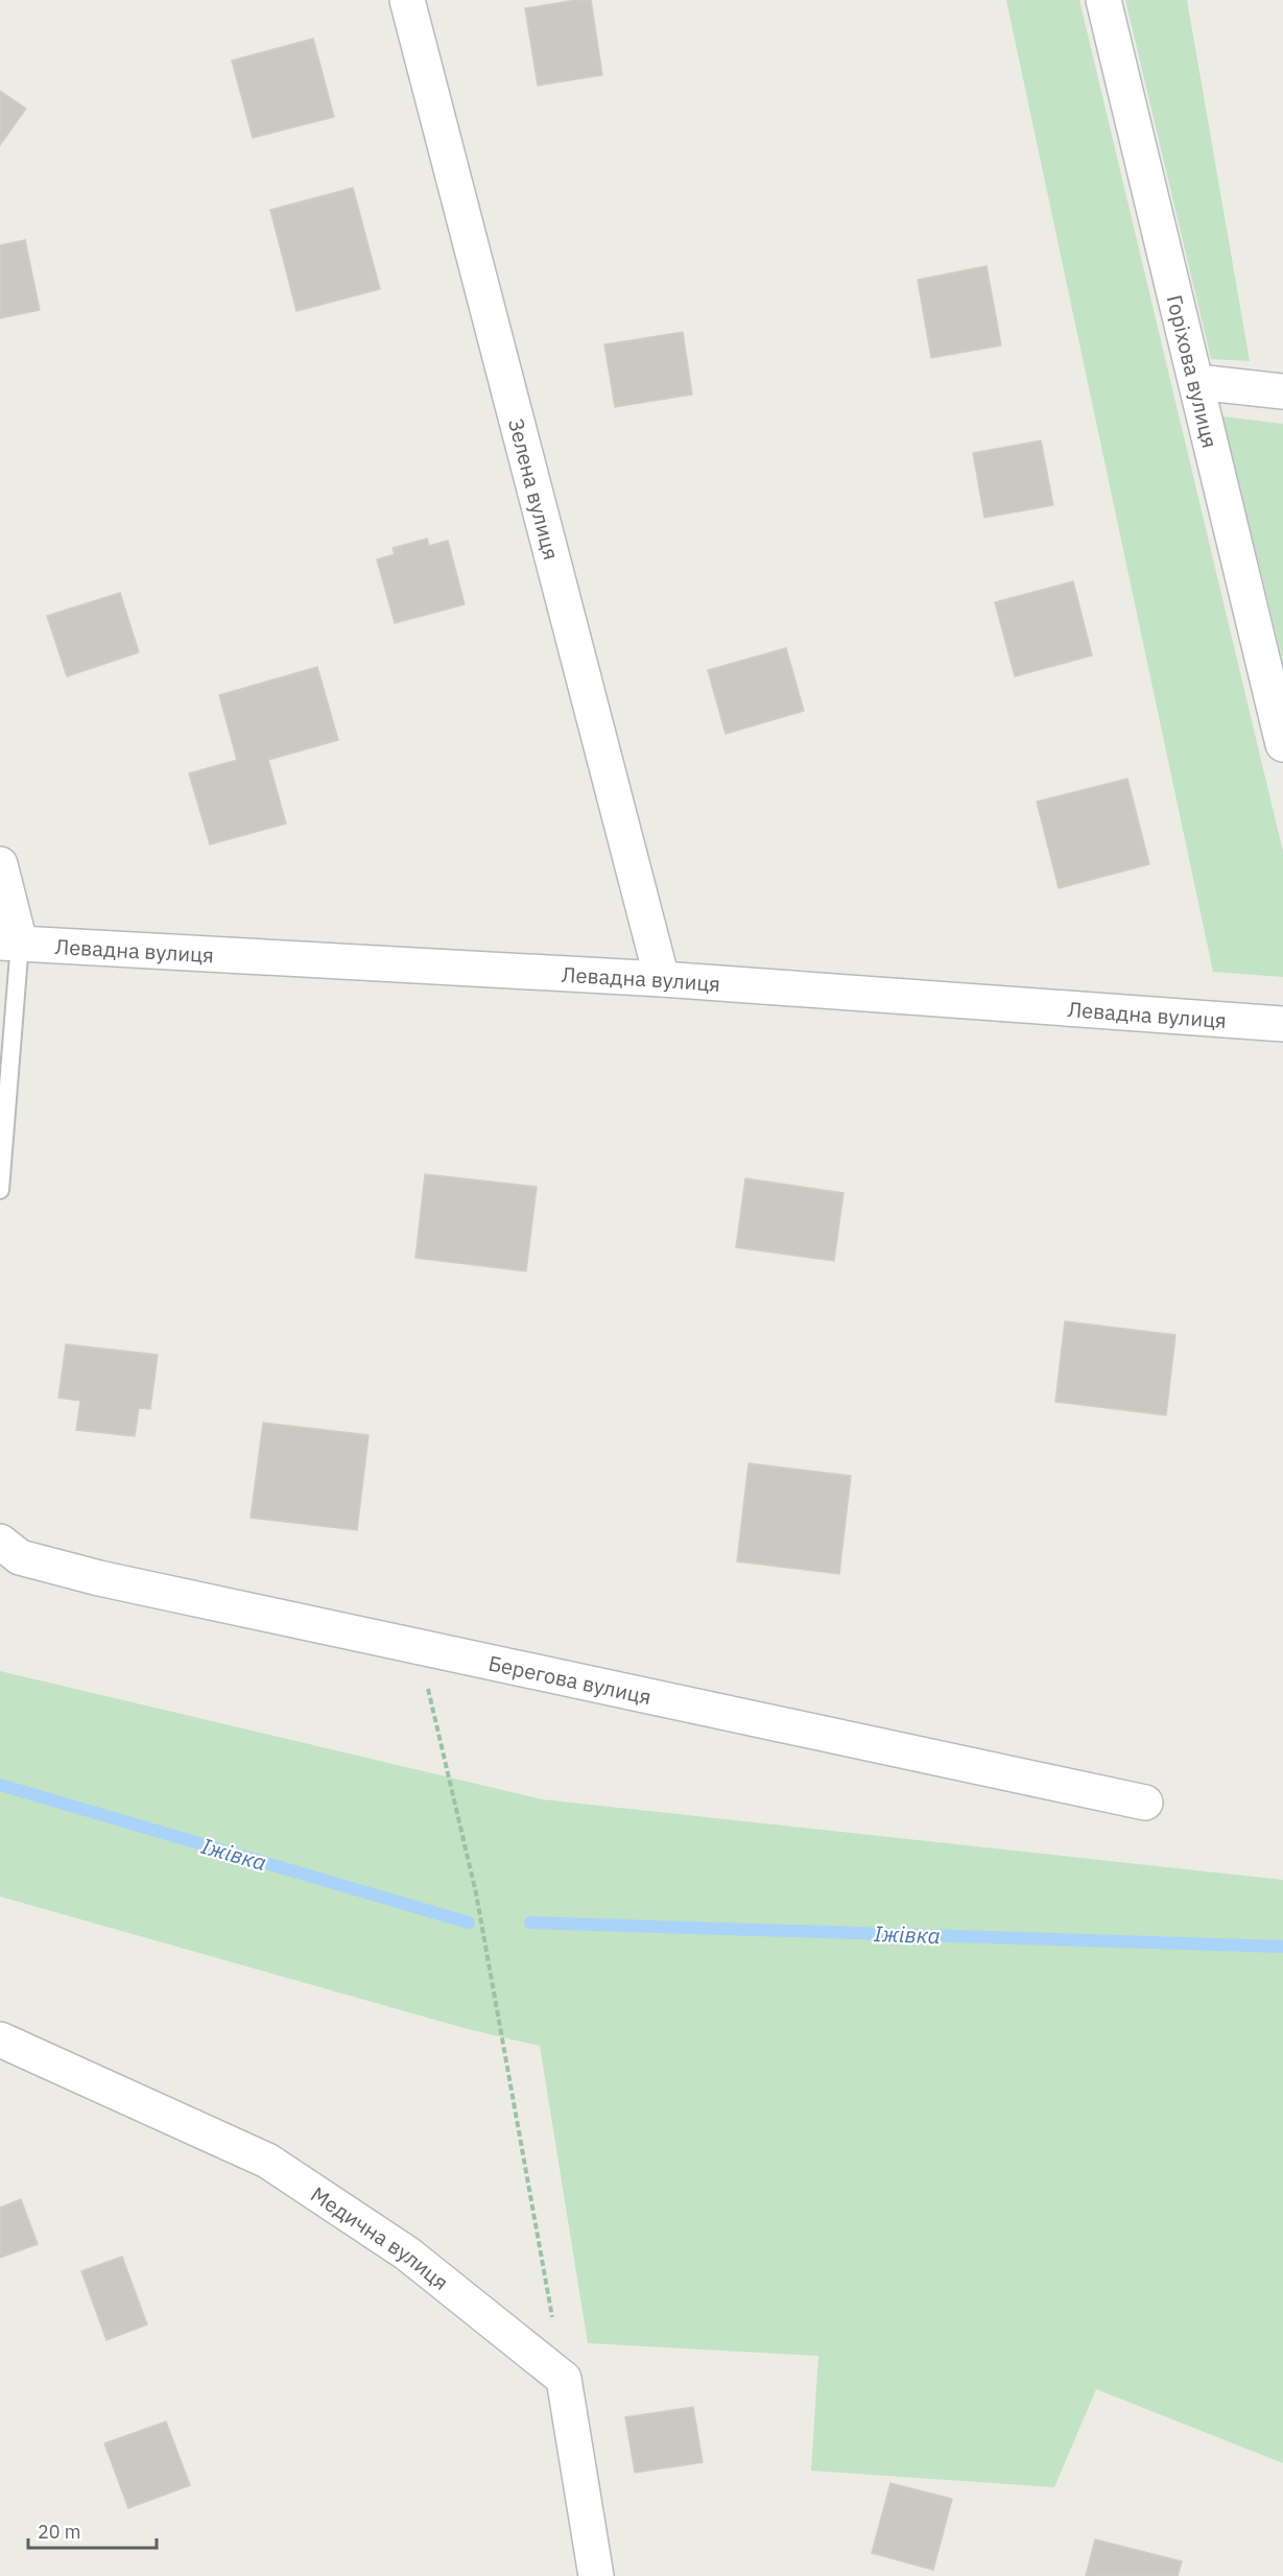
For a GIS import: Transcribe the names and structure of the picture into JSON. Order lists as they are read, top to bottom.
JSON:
{
  "streets": {
    "street": [
      "Горіхова вулиця",
      "Зелена вулиця",
      "Левадна вулиця",
      "Берегова вулиця",
      "Медична вулиця"
    ]
  },
  "crossings": [
    ["Зелена вулиця", "Левадна вулиця"]
  ],
  "water": ["Іжівка"],
  "scale_bar": "20 m"
}
